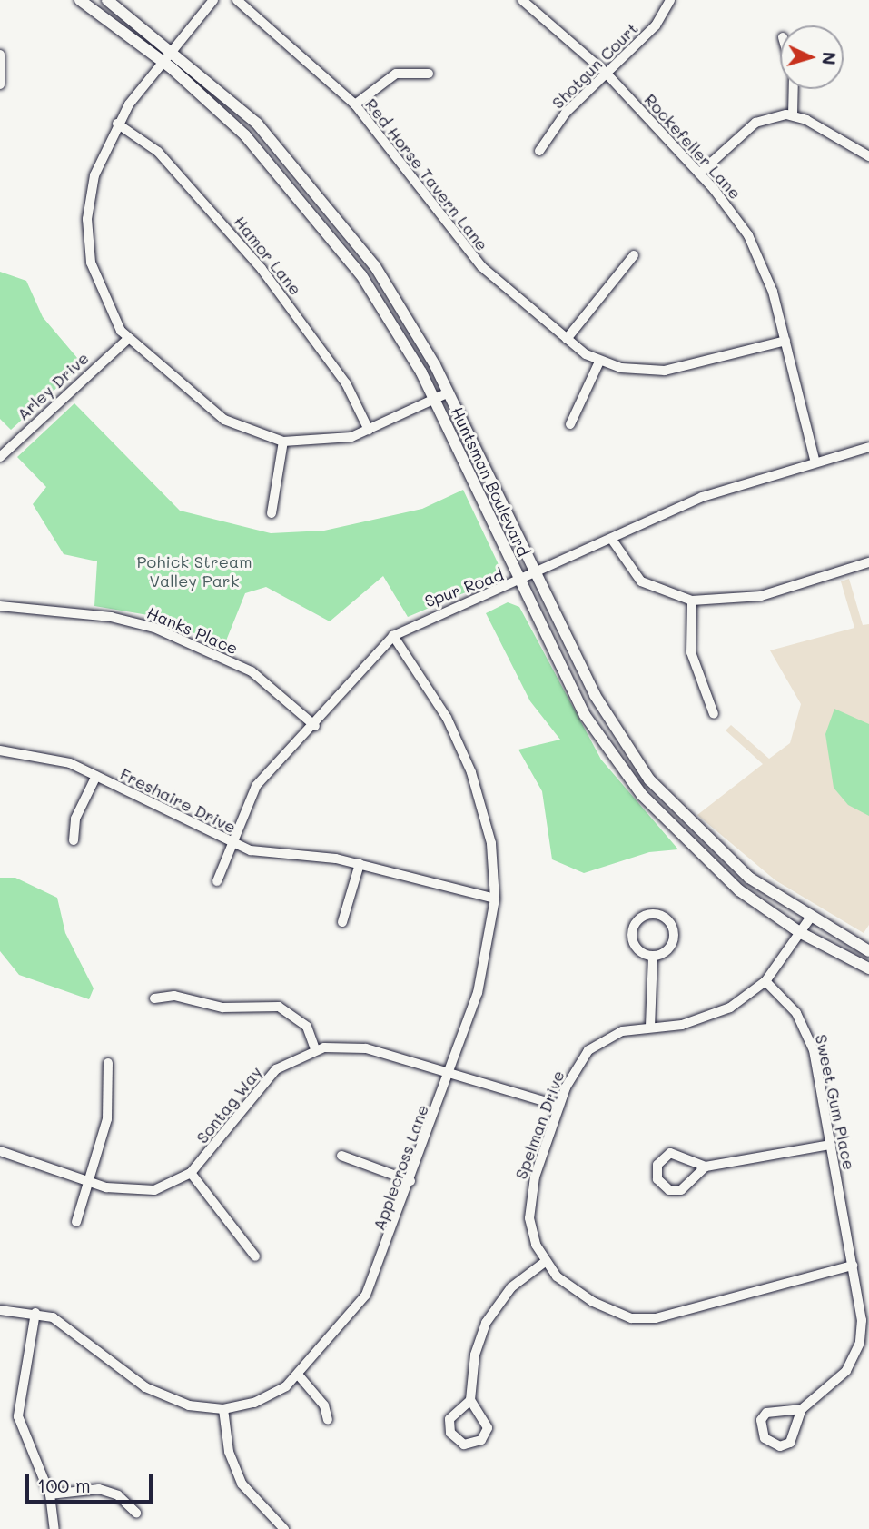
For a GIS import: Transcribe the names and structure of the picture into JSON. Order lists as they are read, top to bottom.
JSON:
{
  "streets": {
    "street": [
      "Shotgun Court",
      "Rockefeller Lane",
      "Red Horse Tavern Lane",
      "Hamor Lane",
      "Arley Drive",
      "Huntsman Boulevard",
      "Spur Road",
      "Hanks Place",
      "Freshaire Drive",
      "Sweet Gum Place",
      "Sontag Way",
      "Spelman Drive",
      "Applecross Lane"
    ]
  },
  "crossings": [
    ["Shotgun Court", "Rockefeller Lane"],
    ["Rockefeller Lane", "Red Horse Tavern Lane"],
    ["Rockefeller Lane", "Spur Road"],
    ["Huntsman Boulevard", "Spur Road"],
    ["Huntsman Boulevard", "Spelman Drive"],
    ["Spur Road", "Hanks Place"],
    ["Spur Road", "Freshaire Drive"],
    ["Spur Road", "Applecross Lane"],
    ["Freshaire Drive", "Applecross Lane"],
    ["Sweet Gum Place", "Spelman Drive"],
    ["Sontag Way", "Spelman Drive"],
    ["Sontag Way", "Applecross Lane"]
  ],
  "parks": ["Pohick Stream Valley Park"],
  "scale_bar": "100 m",
  "north": "right"
}
